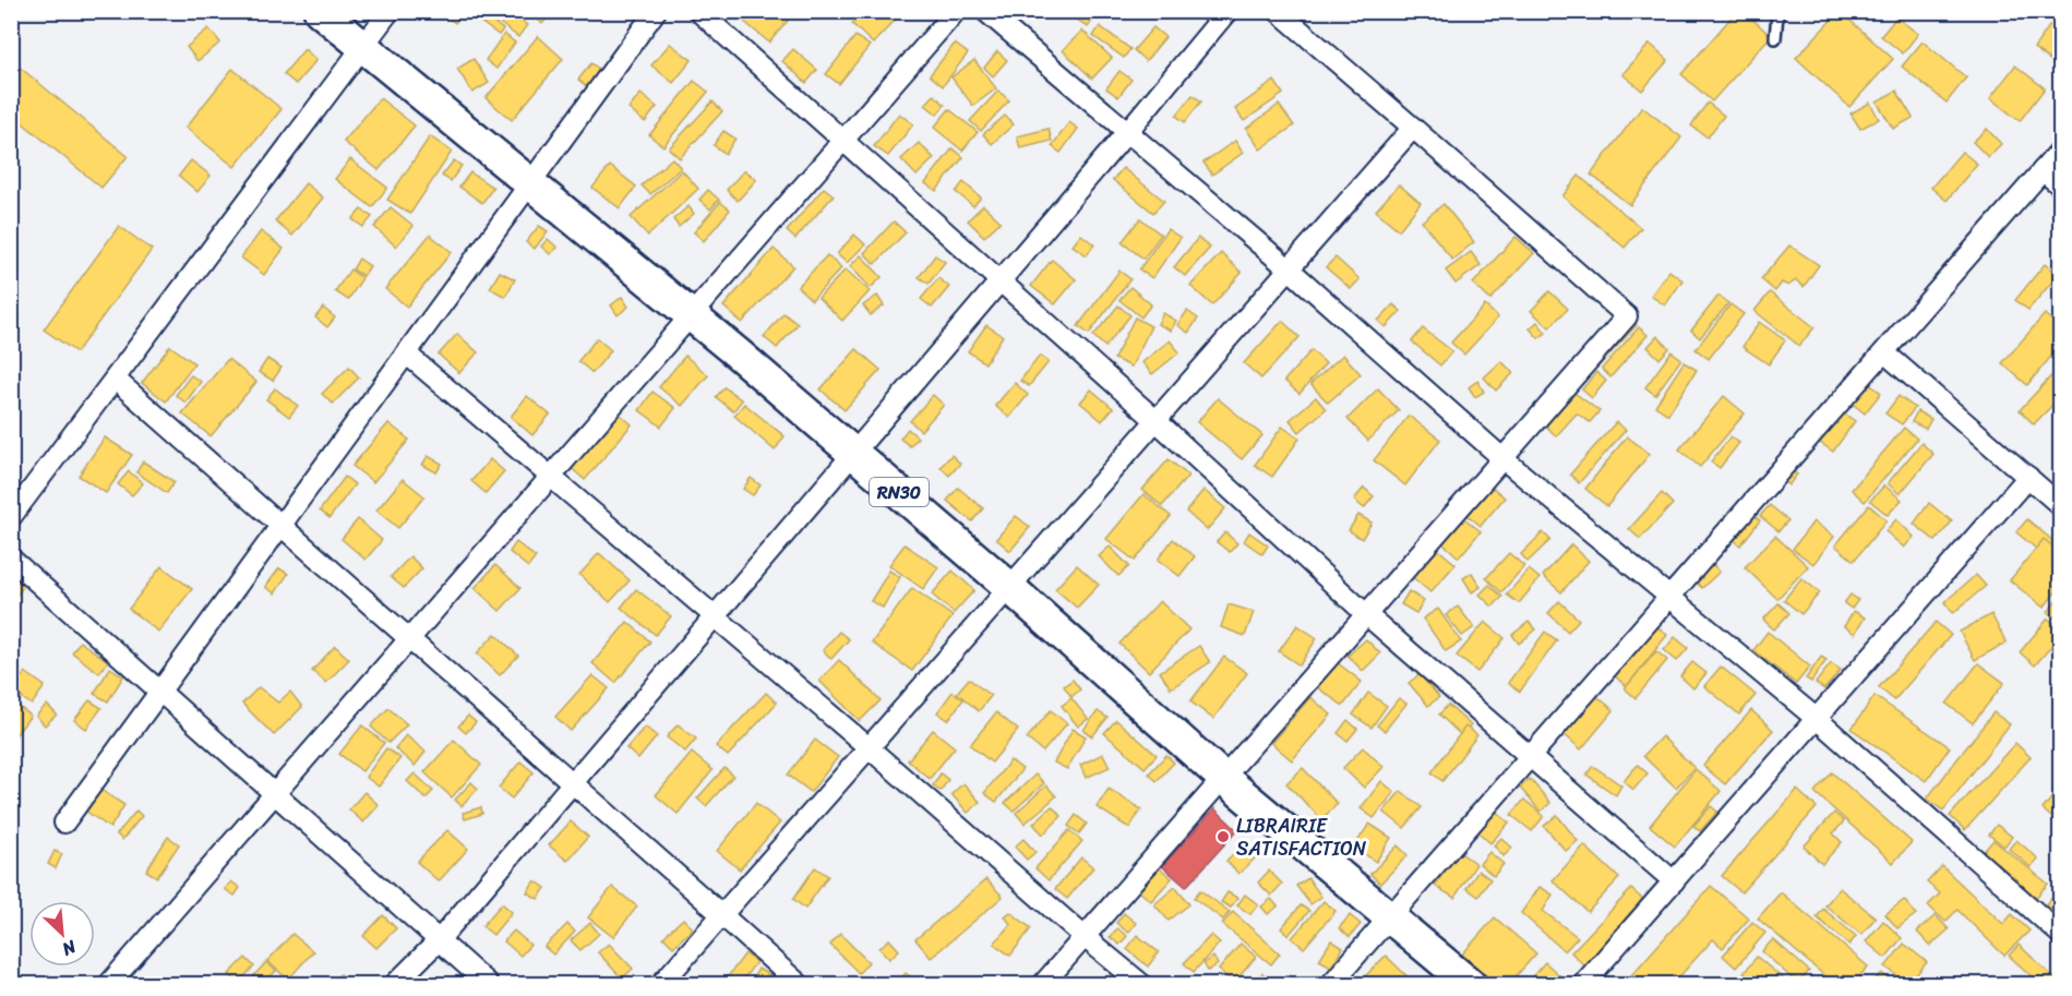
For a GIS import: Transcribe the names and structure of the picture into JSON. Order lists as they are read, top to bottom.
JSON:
{
  "streets": {
    "main road": ["RN30"]
  },
  "places": ["LIBRAIRIE SATISFACTION"],
  "north": "bottom right"
}
